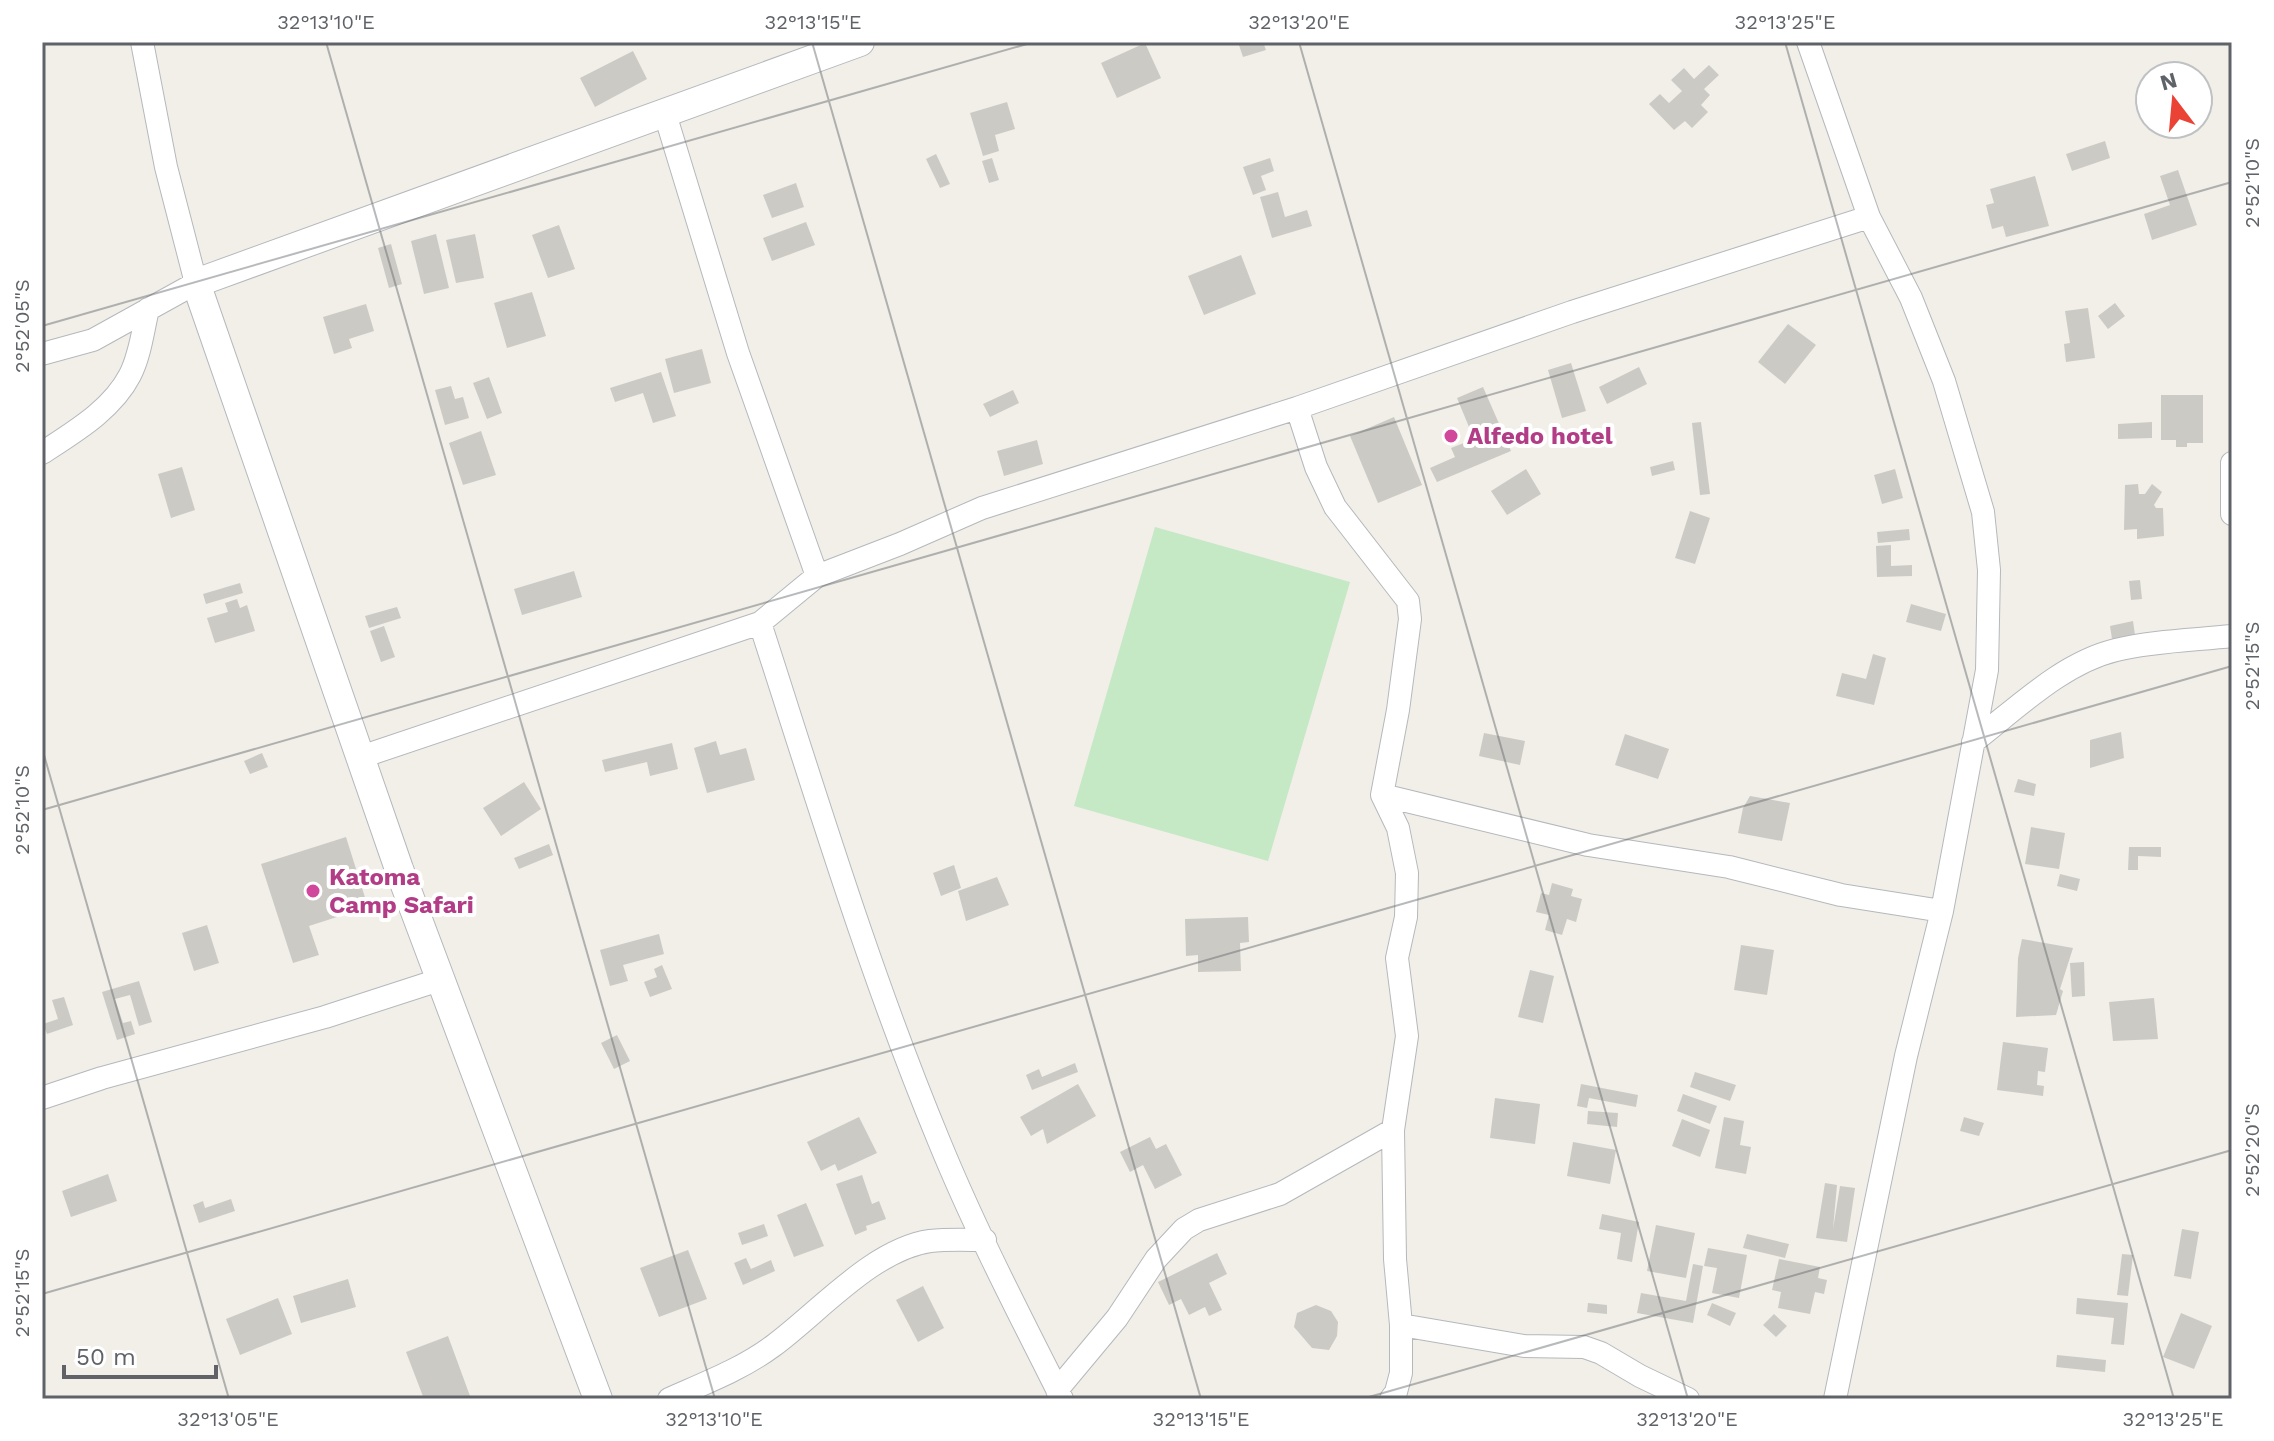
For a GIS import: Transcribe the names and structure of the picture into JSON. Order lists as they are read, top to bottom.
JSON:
{
  "places": ["Alfedo hotel", "Katoma Camp Safari"],
  "scale_bar": "50 m",
  "north": "top",
  "coordinates": [
    "32°13'10\"E",
    "32°13'15\"E",
    "32°13'20\"E",
    "32°13'25\"E",
    "2°52'10\"S",
    "2°52'05\"S",
    "2°52'15\"S",
    "2°52'20\"S",
    "32°13'05\"E"
  ]
}
